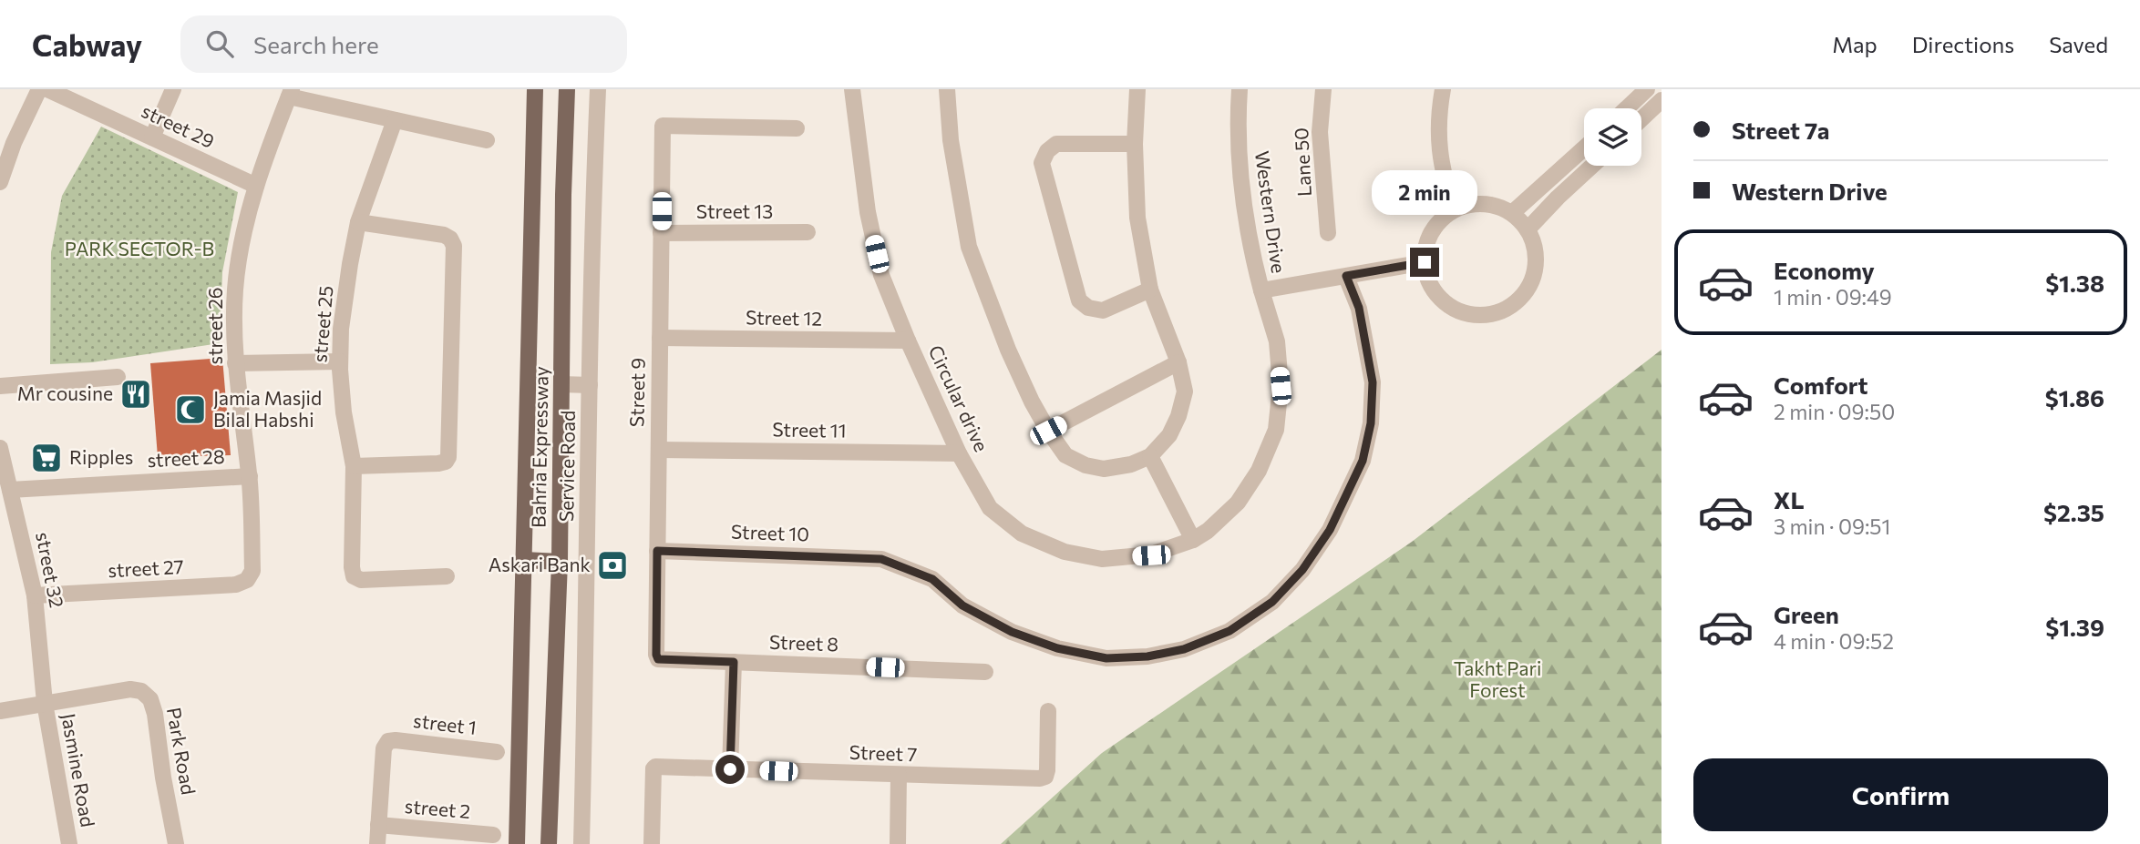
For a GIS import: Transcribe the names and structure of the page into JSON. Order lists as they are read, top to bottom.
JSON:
{
  "streets": {
    "main road": ["Bahria Expressway"],
    "street": [
      "street 29",
      "Lane 50",
      "Street 13",
      "Western Drive",
      "Street 12",
      "street 25",
      "street 26",
      "Street 9",
      "Circular drive",
      "Street 11",
      "street 28",
      "Service Road",
      "Street 10",
      "street 27",
      "street 32",
      "Street 8",
      "street 1",
      "Park Road",
      "Street 7",
      "Jasmine Road",
      "street 2"
    ]
  },
  "crossings": [
    ["street 29", "street 26"],
    ["Street 13", "Street 9"],
    ["Western Drive", "Circular drive"],
    ["Western Drive", "Street 10"],
    ["Street 12", "Street 9"],
    ["Street 12", "Circular drive"],
    ["street 26", "street 28"],
    ["street 26", "street 27"],
    ["Street 9", "Street 11"],
    ["Street 9", "Street 10"],
    ["Street 9", "Street 8"],
    ["Circular drive", "Street 11"],
    ["street 28", "street 32"],
    ["street 27", "street 32"],
    ["street 32", "Park Road"],
    ["street 32", "Jasmine Road"],
    ["street 1", "street 2"],
    ["Park Road", "Jasmine Road"]
  ],
  "parks": ["PARK SECTOR-B", "Takht Pari Forest"],
  "places": {
    "restaurant": ["Mr cousine"],
    "mosque": ["Jamia Masjid Bilal Habshi"],
    "supermarket": ["Ripples"],
    "bank": ["Askari Bank"]
  },
  "page": {
    "header": "Cabway",
    "search": "Search here",
    "nav": ["Map", "Directions", "Saved"],
    "banner": ["Street 7a", "Western Drive"],
    "bubble": "2 min",
    "list": [
      {
        "name": "Economy",
        "note": "1 min · 09:49",
        "value": "$1.38"
      },
      {
        "name": "Comfort",
        "note": "2 min · 09:50",
        "value": "$1.86"
      },
      {
        "name": "XL",
        "note": "3 min · 09:51",
        "value": "$2.35"
      },
      {
        "name": "Green",
        "note": "4 min · 09:52",
        "value": "$1.39"
      }
    ],
    "buttons": "Confirm"
  }
}
